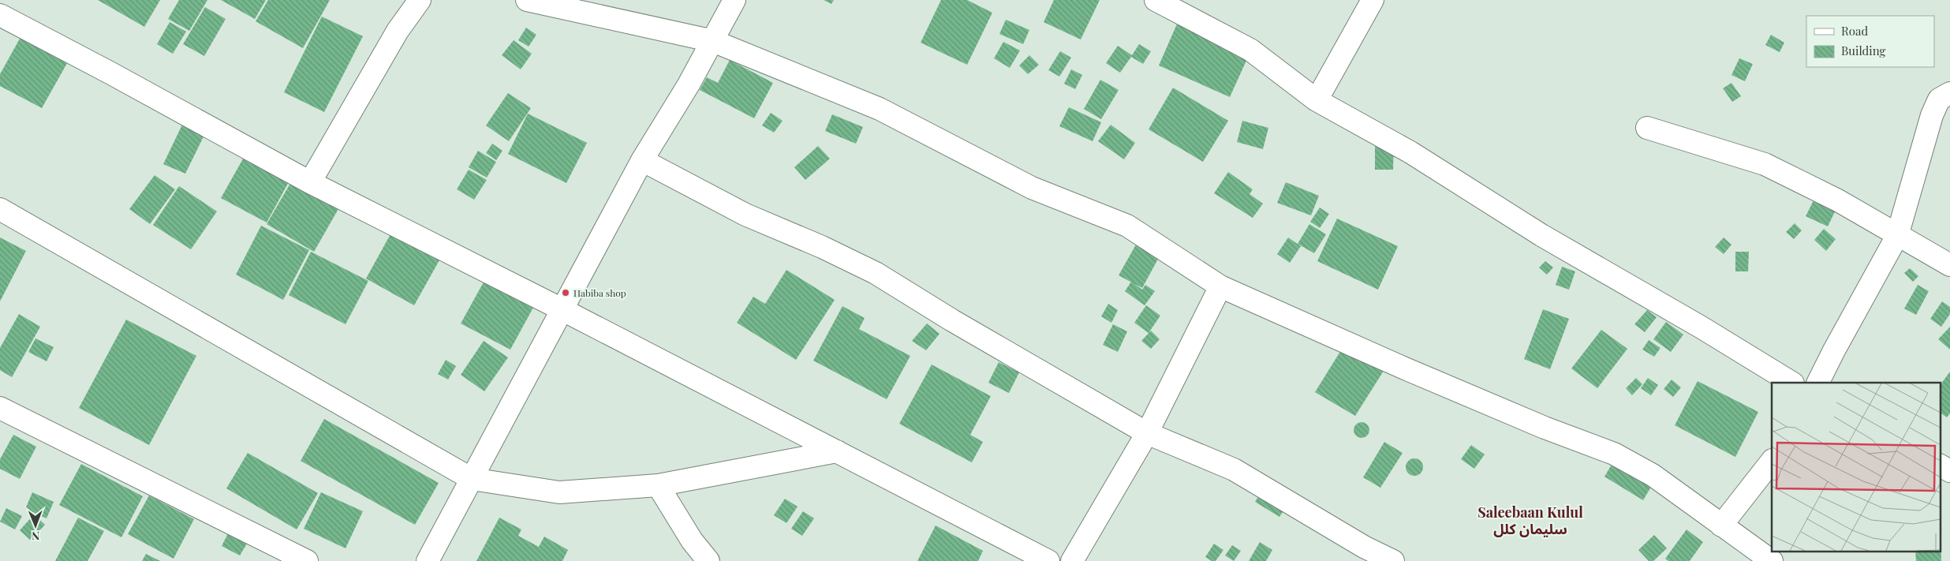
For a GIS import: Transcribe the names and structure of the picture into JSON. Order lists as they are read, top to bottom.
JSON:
{
  "districts": ["Saleebaan Kulul سليمان كلل"],
  "places": ["Habiba shop"],
  "legend": ["Road", "Building"],
  "north": "bottom"
}
